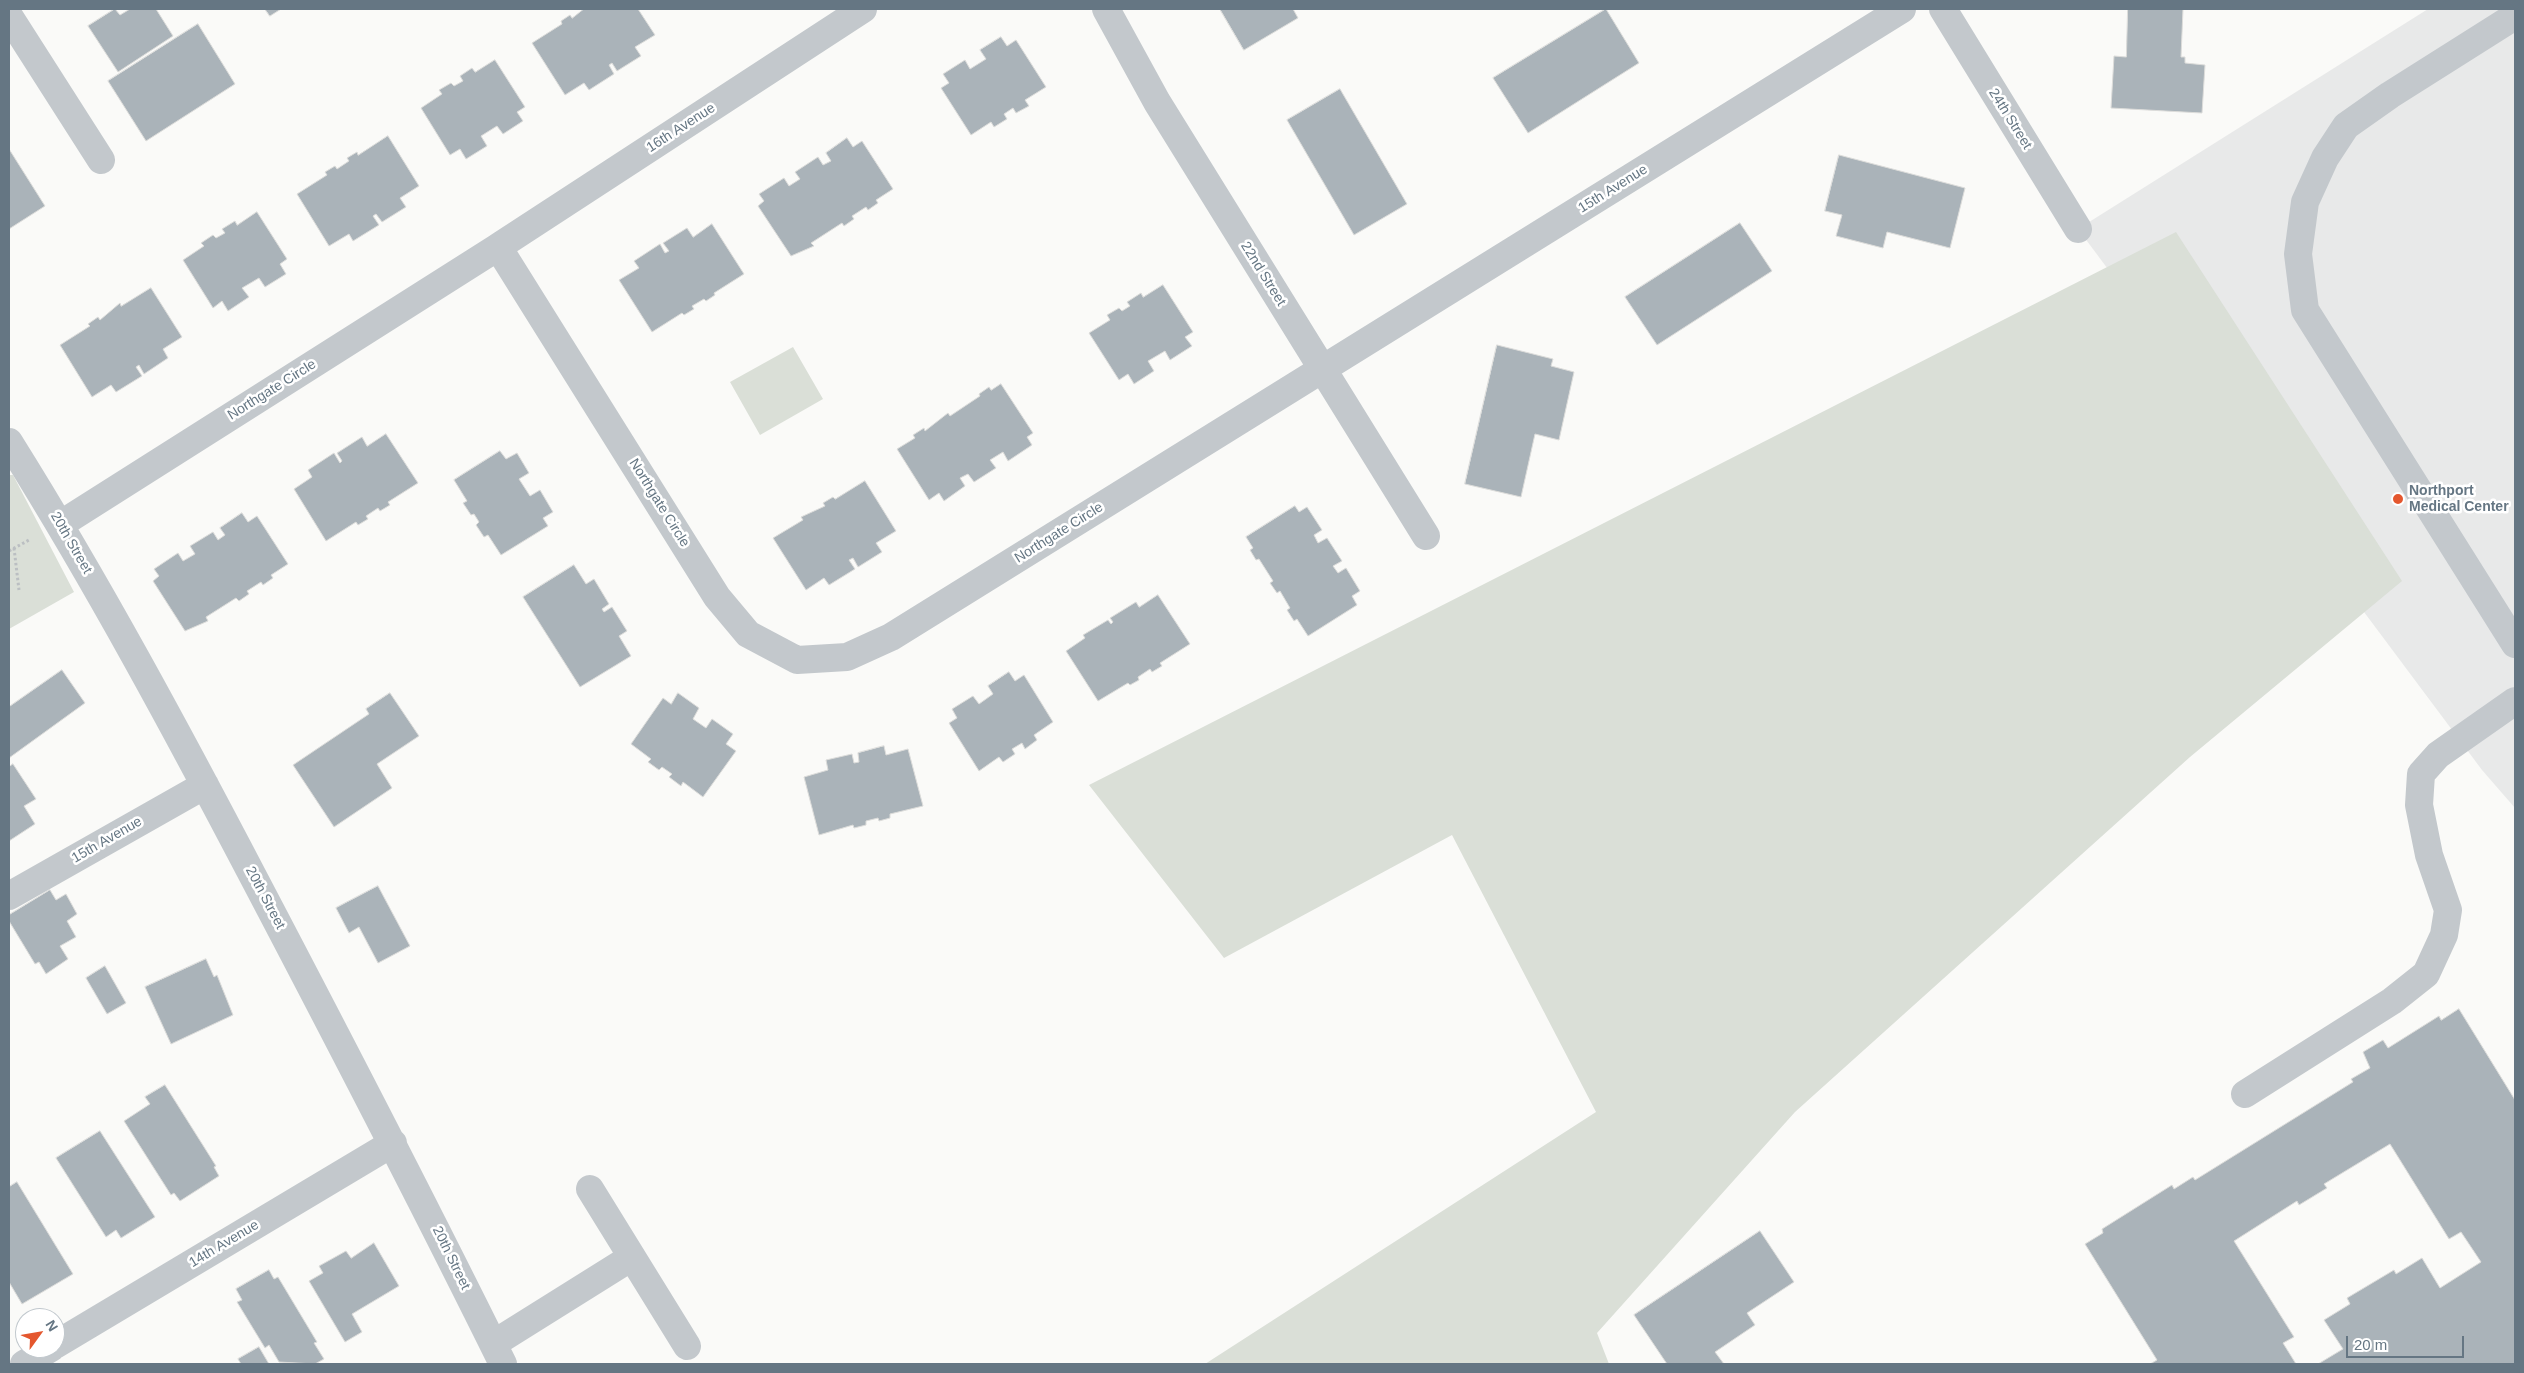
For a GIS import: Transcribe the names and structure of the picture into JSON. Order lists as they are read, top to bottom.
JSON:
{
  "streets": {
    "street": [
      "24th Street",
      "16th Avenue",
      "15th Avenue",
      "22nd Street",
      "Northgate Circle",
      "20th Street",
      "14th Avenue"
    ]
  },
  "crossings": [
    ["16th Avenue", "Northgate Circle"],
    ["15th Avenue", "22nd Street"],
    ["15th Avenue", "Northgate Circle"],
    ["15th Avenue", "20th Street"],
    ["22nd Street", "Northgate Circle"],
    ["Northgate Circle", "20th Street"],
    ["20th Street", "14th Avenue"]
  ],
  "places": ["Northport Medical Center"],
  "scale_bar": "20 m",
  "north": "top right"
}
